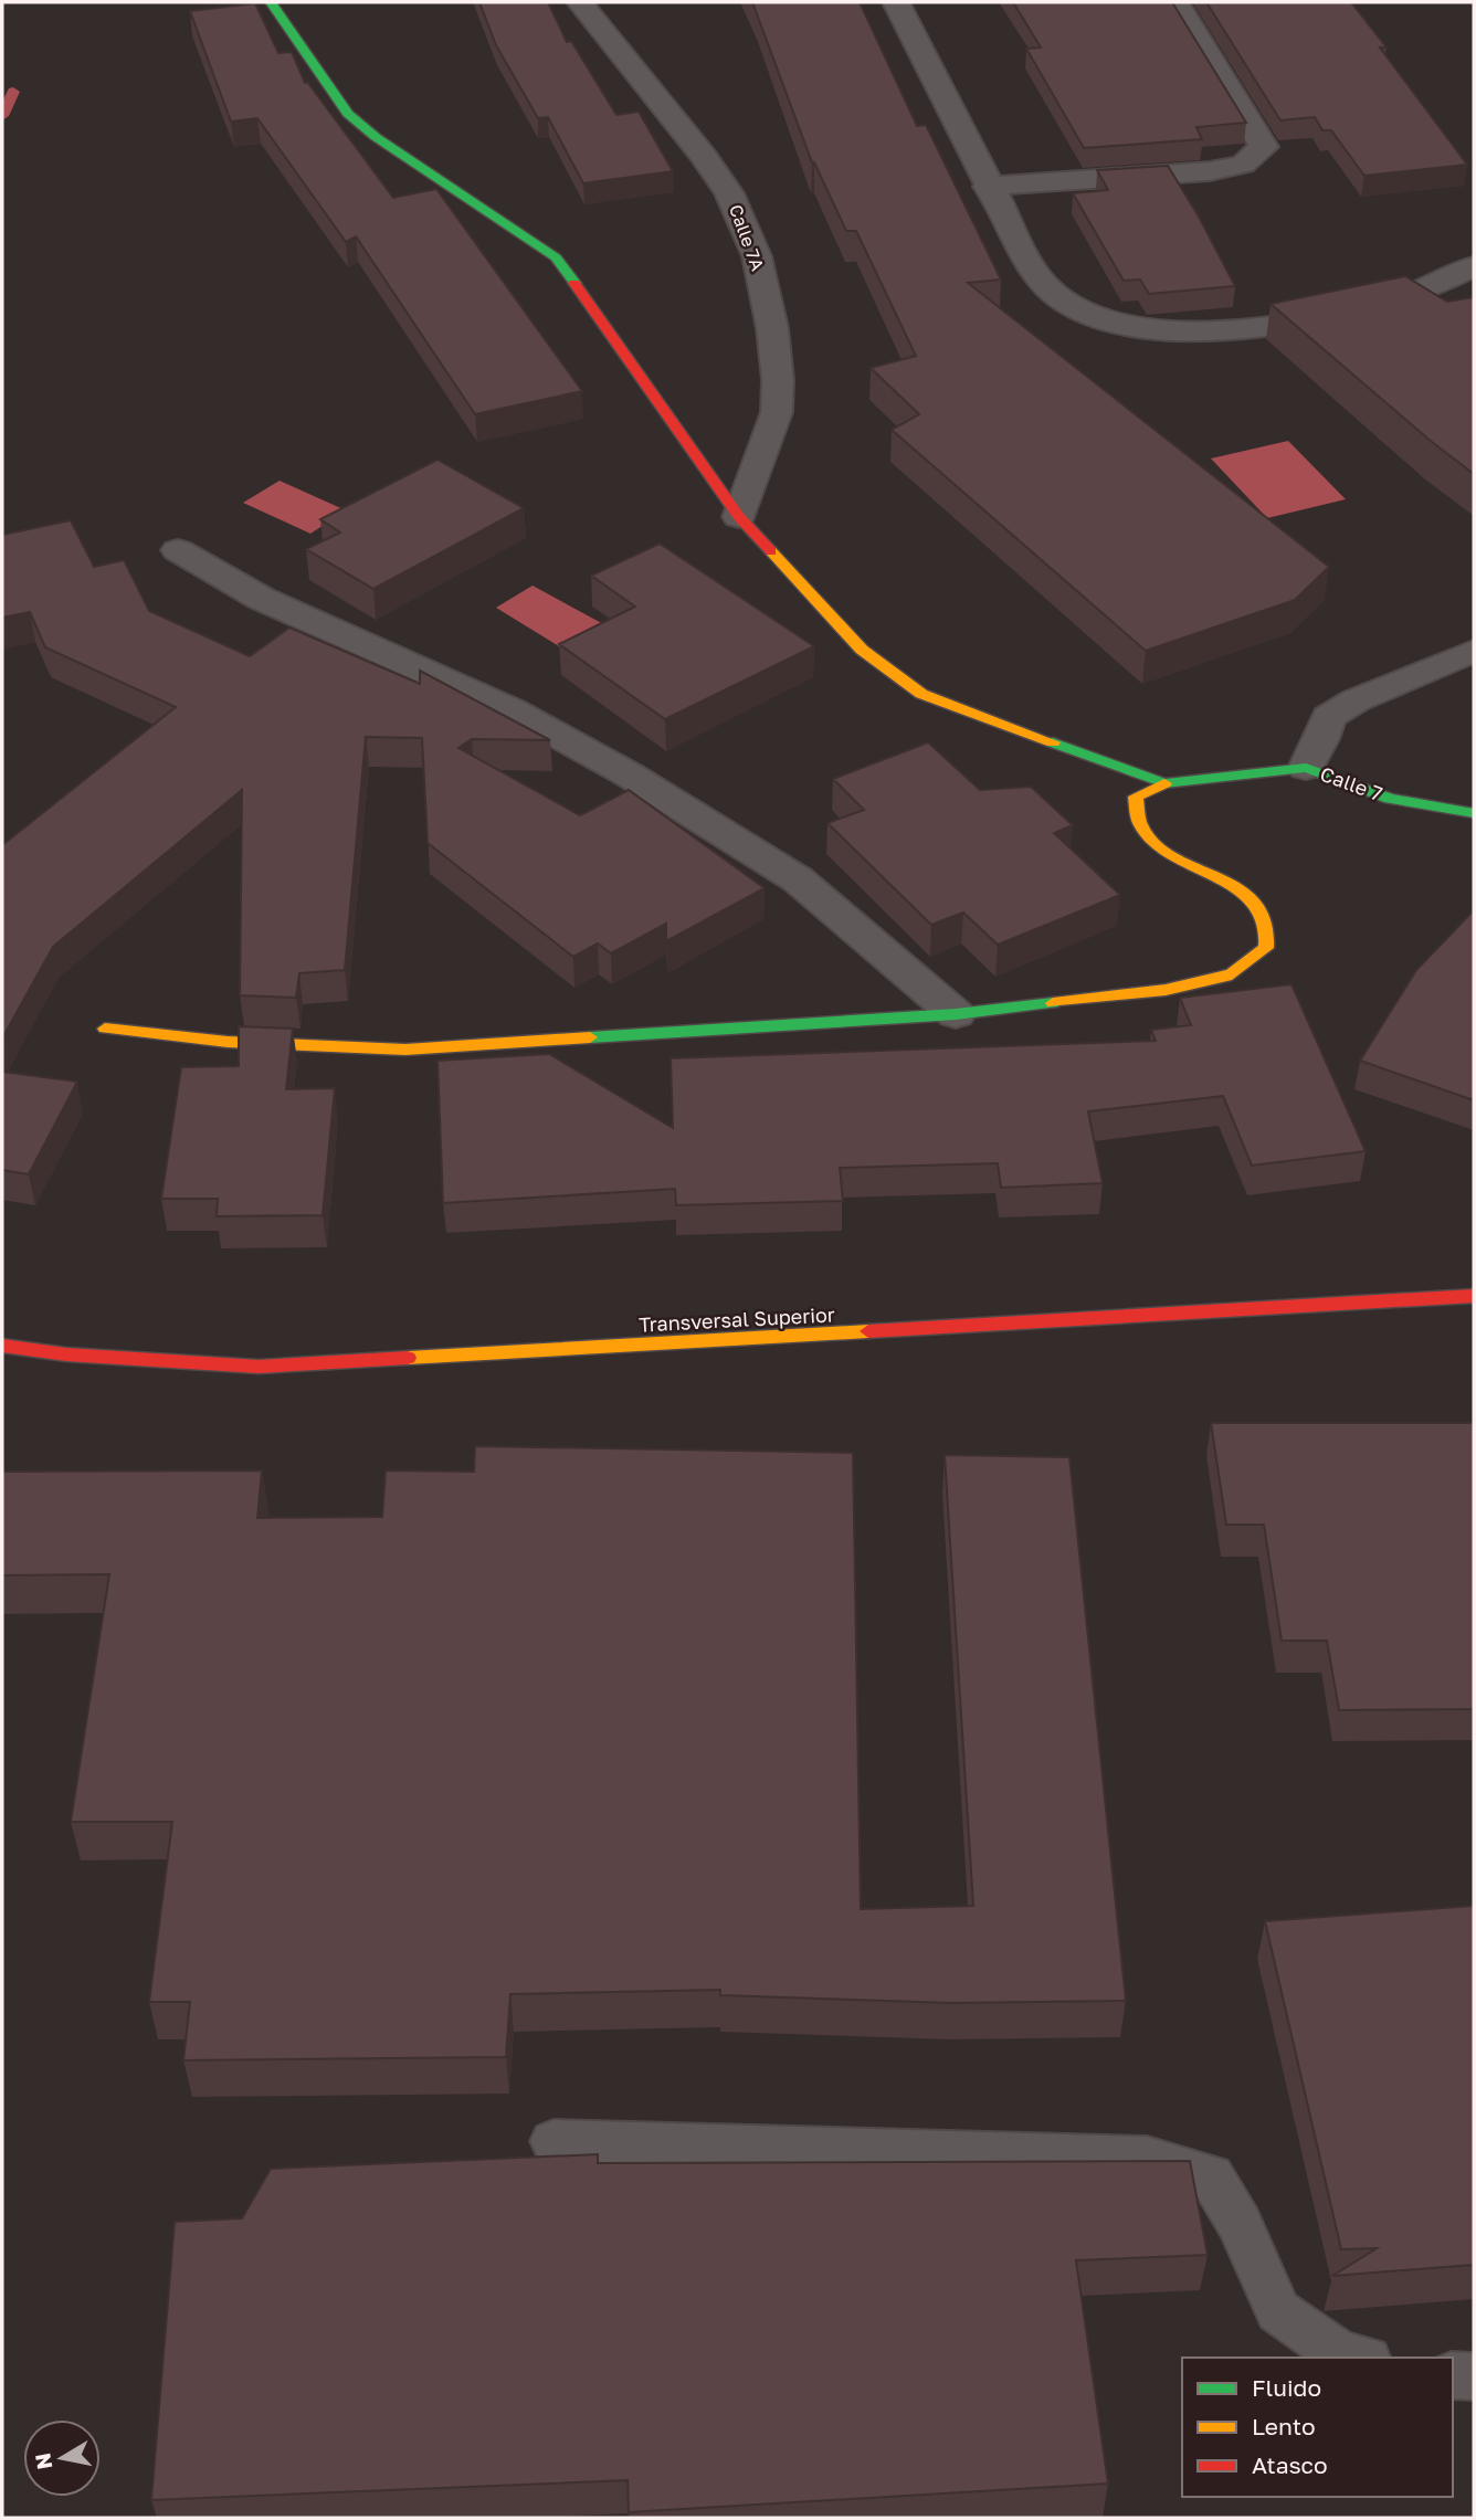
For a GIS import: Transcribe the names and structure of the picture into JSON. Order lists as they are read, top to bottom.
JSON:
{
  "streets": {
    "street": ["Calle 7A", "Calle 7", "Transversal Superior"]
  },
  "legend": ["Fluido", "Lento", "Atasco"],
  "north": "left"
}
